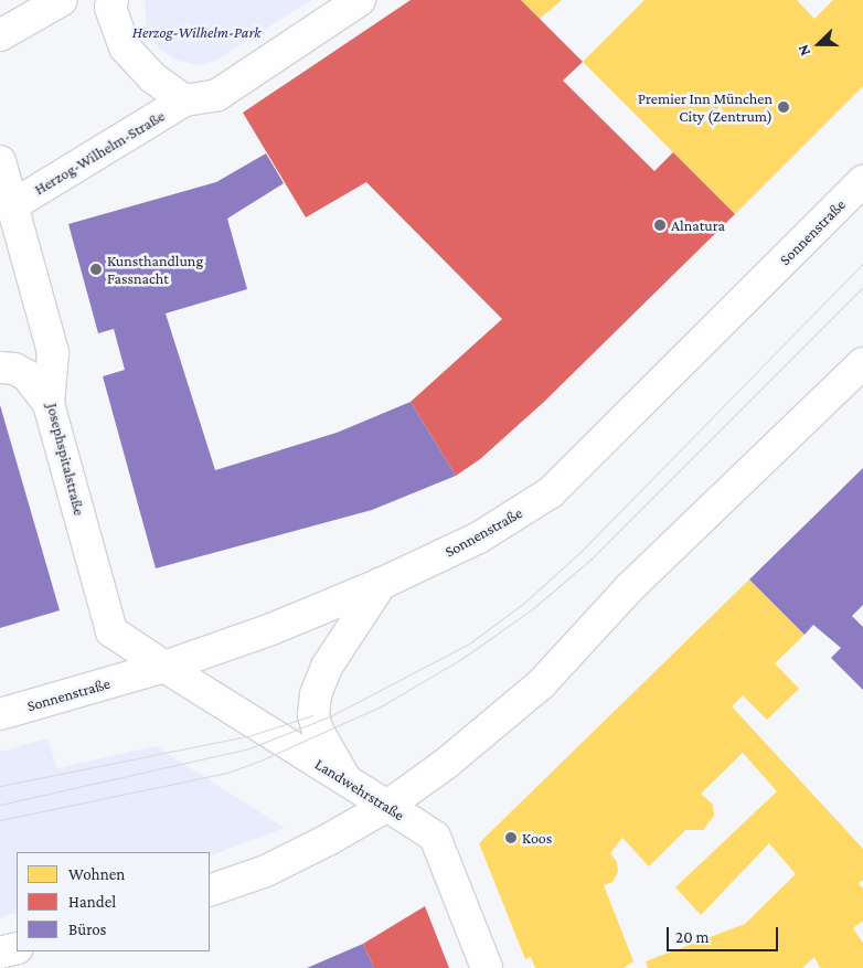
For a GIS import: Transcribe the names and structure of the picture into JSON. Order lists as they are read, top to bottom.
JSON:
{
  "streets": {
    "main road": [
      "Herzog-Wilhelm-Straße",
      "Sonnenstraße",
      "Josephspitalstraße",
      "Landwehrstraße"
    ]
  },
  "crossings": [
    ["Herzog-Wilhelm-Straße", "Josephspitalstraße"],
    ["Sonnenstraße", "Josephspitalstraße"],
    ["Sonnenstraße", "Landwehrstraße"],
    ["Josephspitalstraße", "Landwehrstraße"]
  ],
  "parks": ["Herzog-Wilhelm-Park"],
  "places": [
    "Premier Inn München City (Zentrum)",
    "Alnatura",
    "Kunsthandlung Fassnacht",
    "Koos"
  ],
  "legend": ["Wohnen", "Handel", "Büros"],
  "scale_bar": "20 m",
  "north": "left"
}
